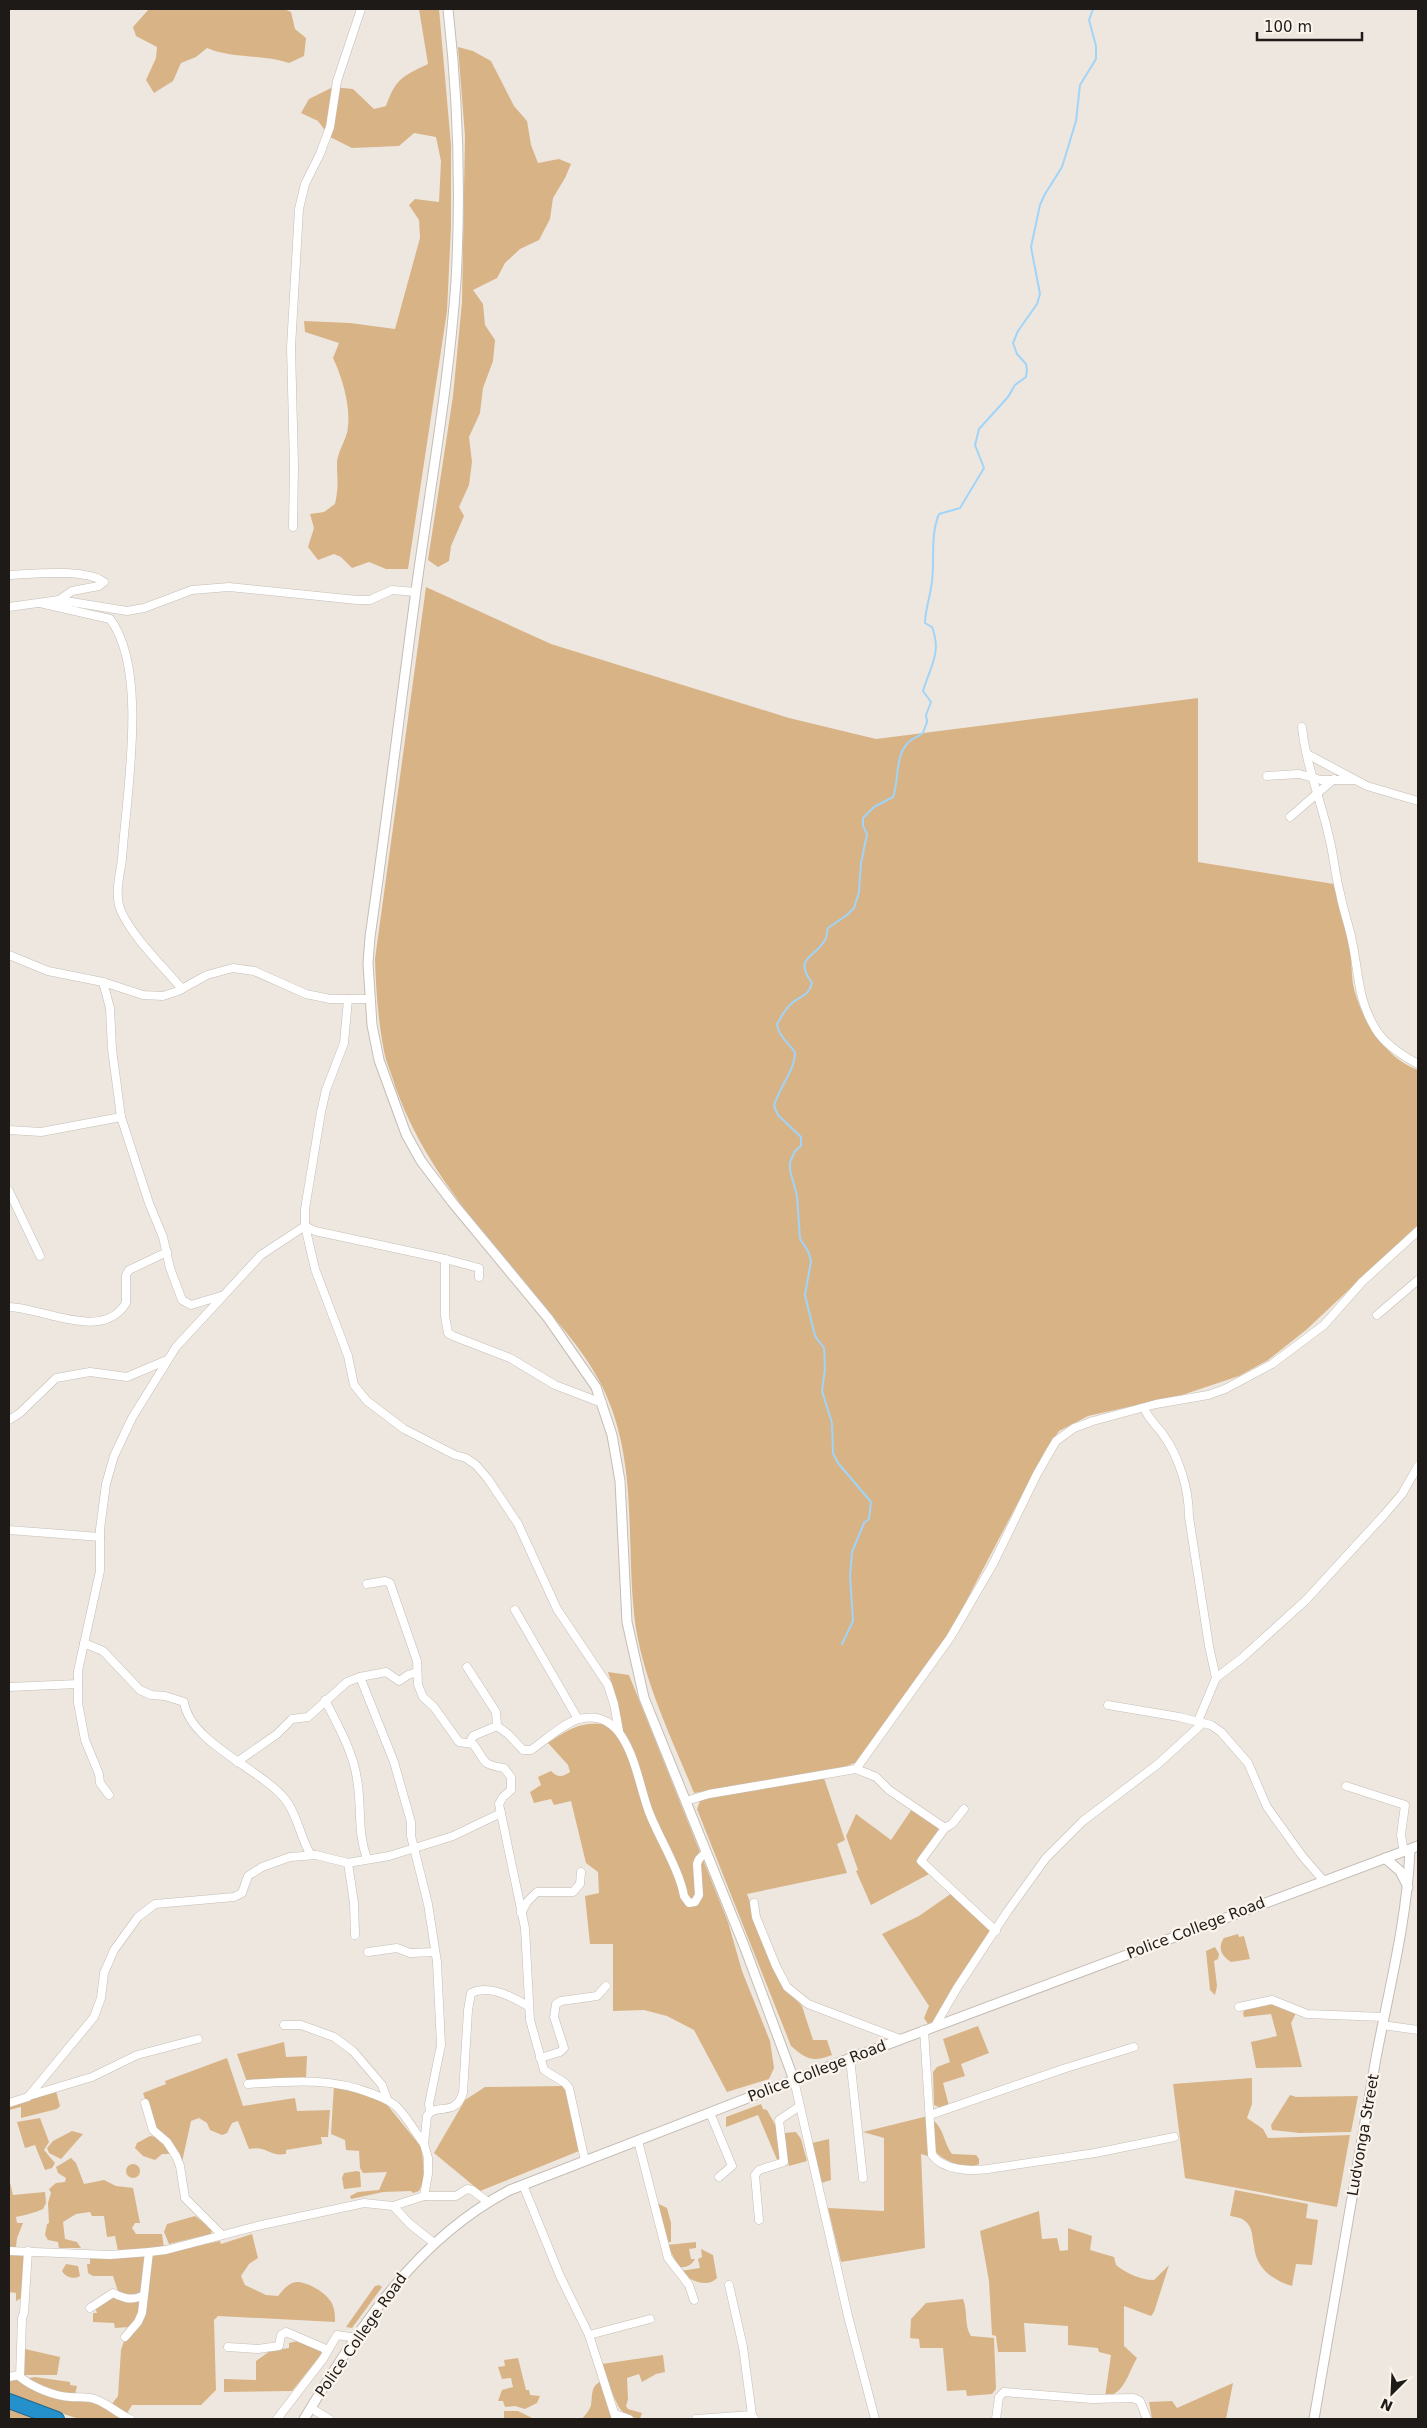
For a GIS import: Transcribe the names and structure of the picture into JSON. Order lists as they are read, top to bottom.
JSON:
{
  "streets": {
    "street": ["Police College Road", "Ludvonga Street"]
  },
  "crossings": [
    ["Police College Road", "Ludvonga Street"]
  ],
  "scale_bar": "100 m",
  "north": "bottom left"
}
